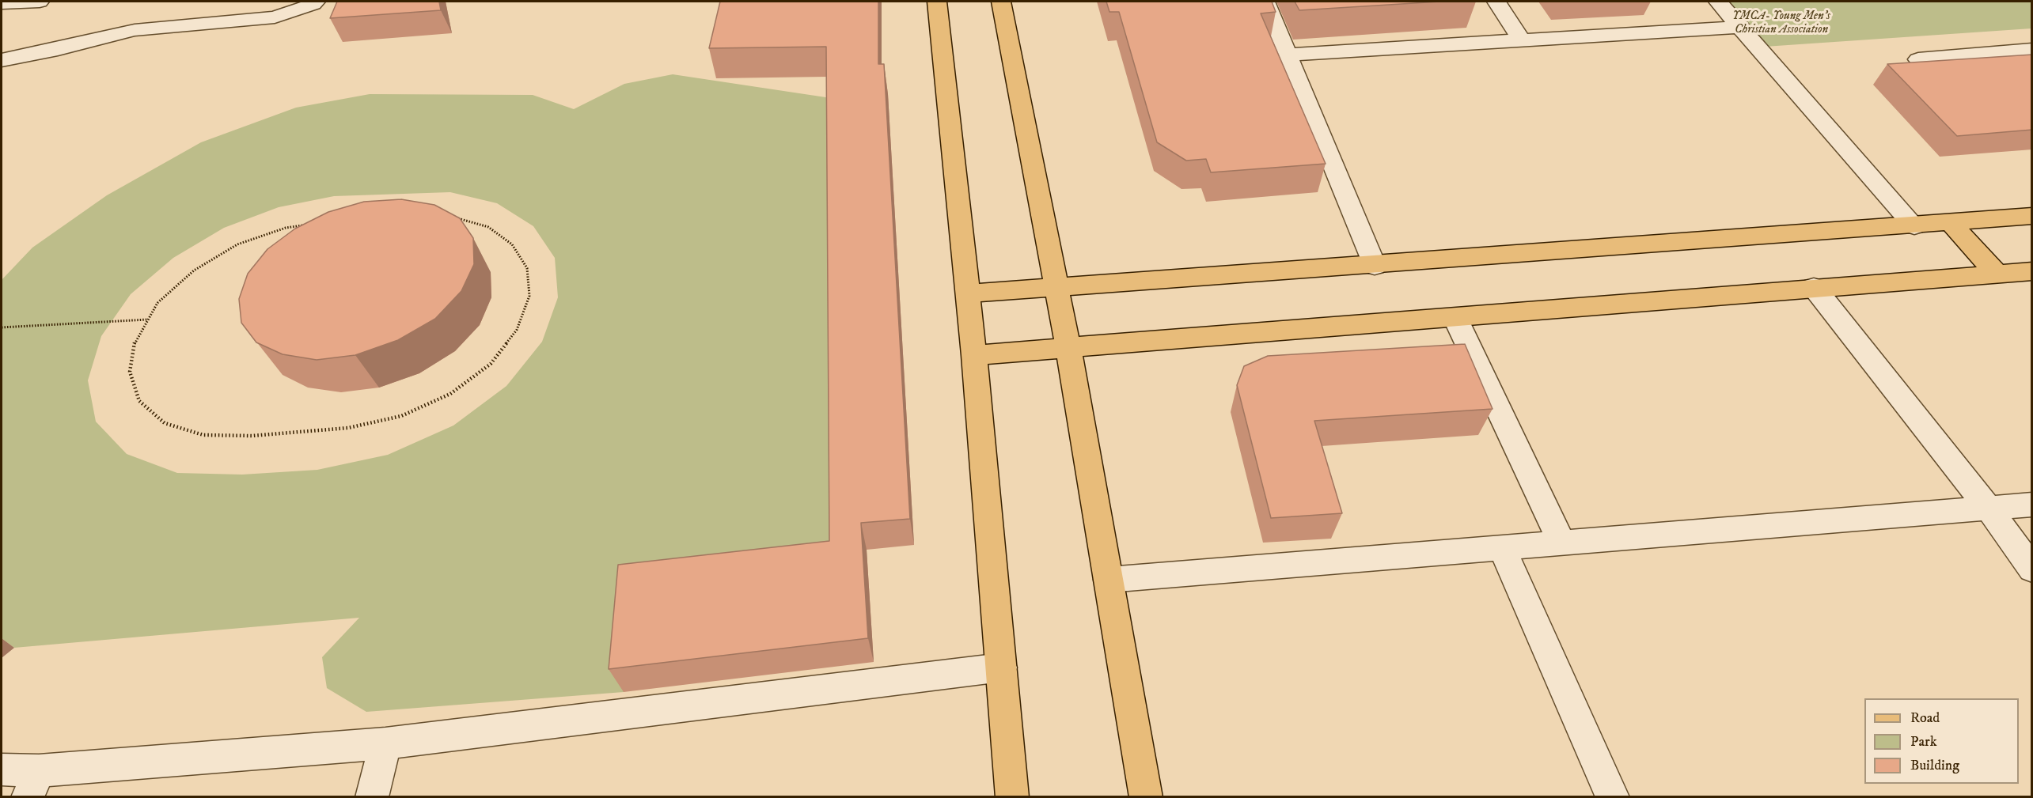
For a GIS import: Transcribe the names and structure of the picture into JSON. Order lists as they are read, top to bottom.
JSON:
{
  "parks": ["YMCA- Young Men's Christian Association"],
  "legend": ["Road", "Park", "Building"]
}
